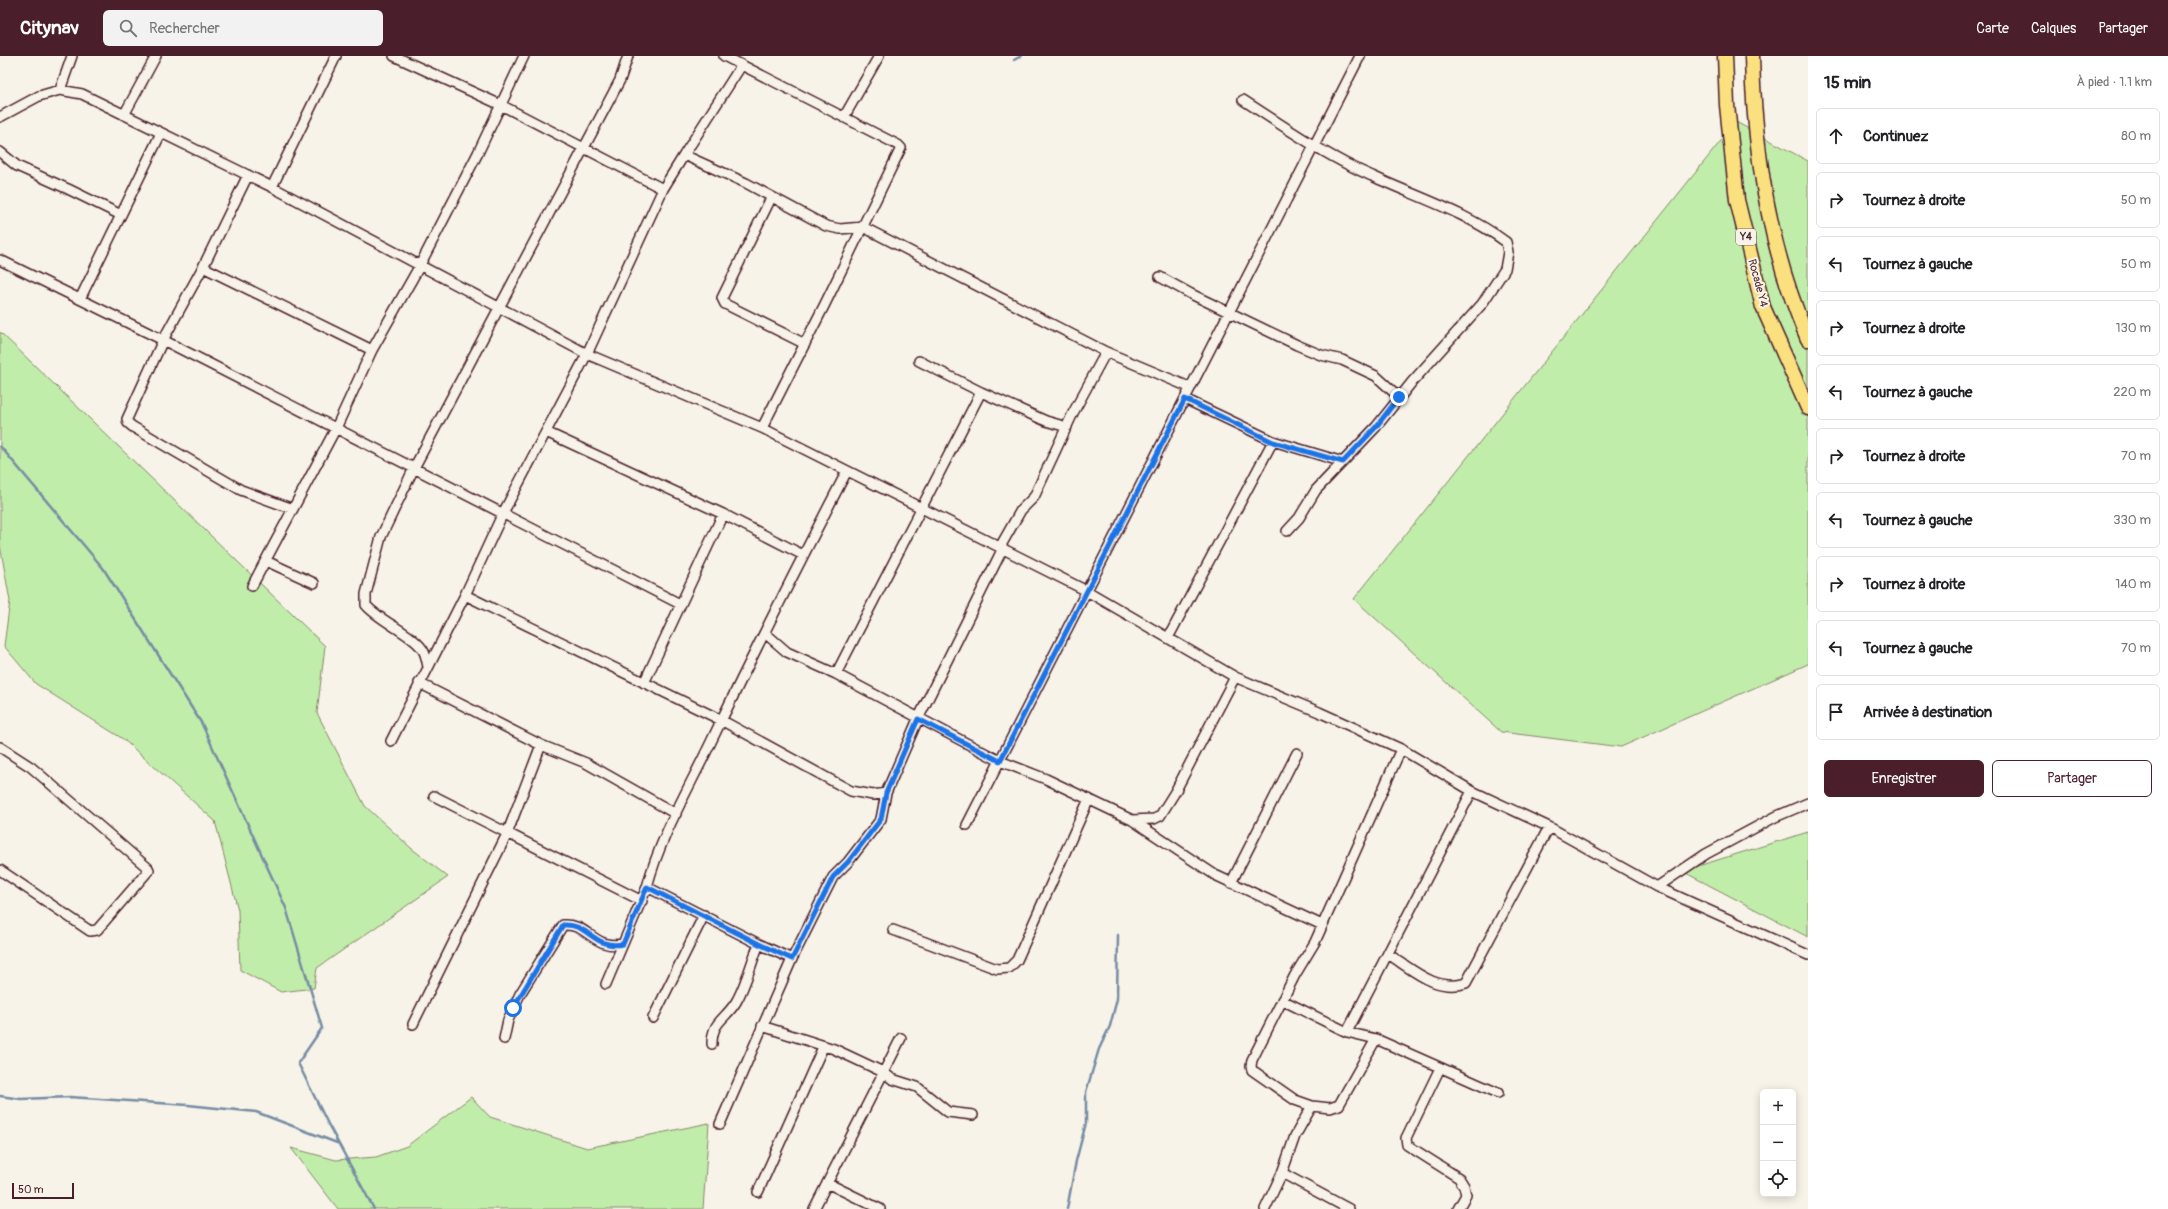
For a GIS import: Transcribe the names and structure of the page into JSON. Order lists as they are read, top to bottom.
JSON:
{
  "streets": {
    "highway": ["Y4", "Rocade Y4"]
  },
  "scale_bar": "50 m",
  "page": {
    "header": "Citynav",
    "search": "Rechercher",
    "nav": ["Carte", "Calques", "Partager"],
    "heading": ["15 min", "À pied · 1.1 km"],
    "list": [
      ["Continuez", "80 m"],
      ["Tournez à droite", "50 m"],
      ["Tournez à gauche", "50 m"],
      ["Tournez à droite", "130 m"],
      ["Tournez à gauche", "220 m"],
      ["Tournez à droite", "70 m"],
      ["Tournez à gauche", "330 m"],
      ["Tournez à droite", "140 m"],
      ["Tournez à gauche", "70 m"],
      "Arrivée à destination"
    ],
    "buttons": ["Enregistrer", "Partager"],
    "map_buttons": ["+", "−"],
    "scale": "50 m"
  }
}
